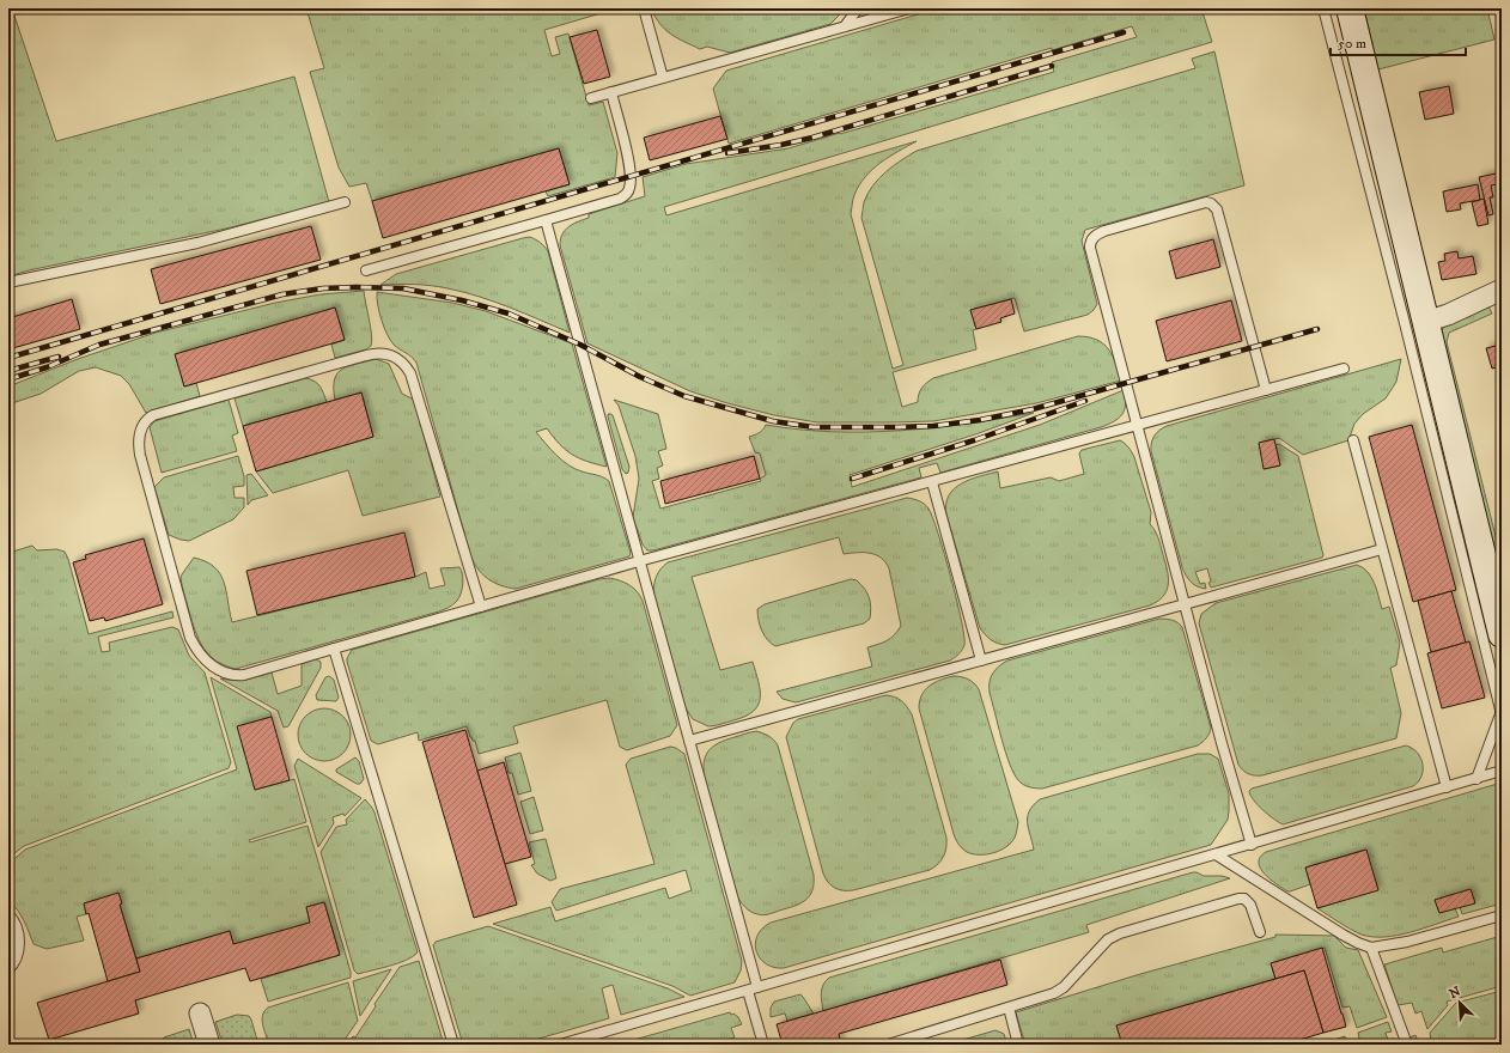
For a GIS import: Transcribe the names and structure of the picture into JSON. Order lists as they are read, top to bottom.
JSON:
{
  "scale_bar": "50 m",
  "north": "top left"
}
